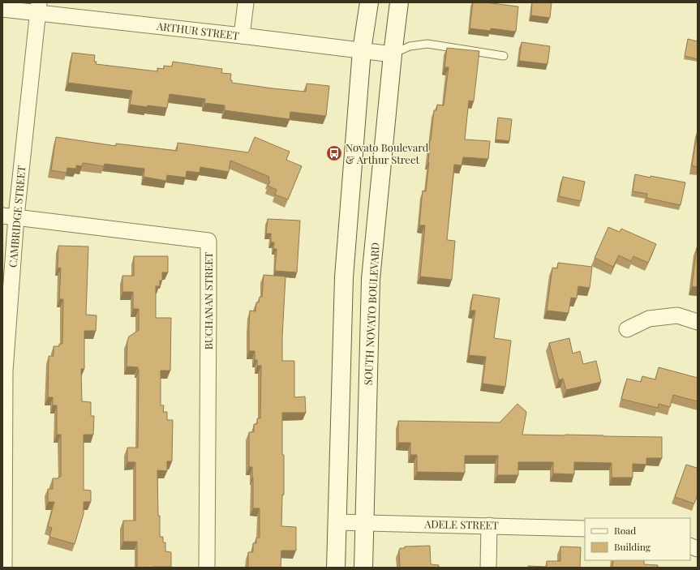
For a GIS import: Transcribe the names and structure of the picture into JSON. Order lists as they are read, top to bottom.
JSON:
{
  "streets": {
    "main road": ["SOUTH NOVATO BOULEVARD"],
    "street": [
      "ARTHUR STREET",
      "CAMBRIDGE STREET",
      "BUCHANAN STREET",
      "ADELE STREET"
    ]
  },
  "crossings": [
    ["ARTHUR STREET", "CAMBRIDGE STREET"],
    ["ARTHUR STREET", "SOUTH NOVATO BOULEVARD"],
    ["CAMBRIDGE STREET", "BUCHANAN STREET"],
    ["SOUTH NOVATO BOULEVARD", "ADELE STREET"]
  ],
  "places": {
    "bus stop": ["Novato Boulevard & Arthur Street"]
  },
  "legend": ["Road", "Building"]
}
